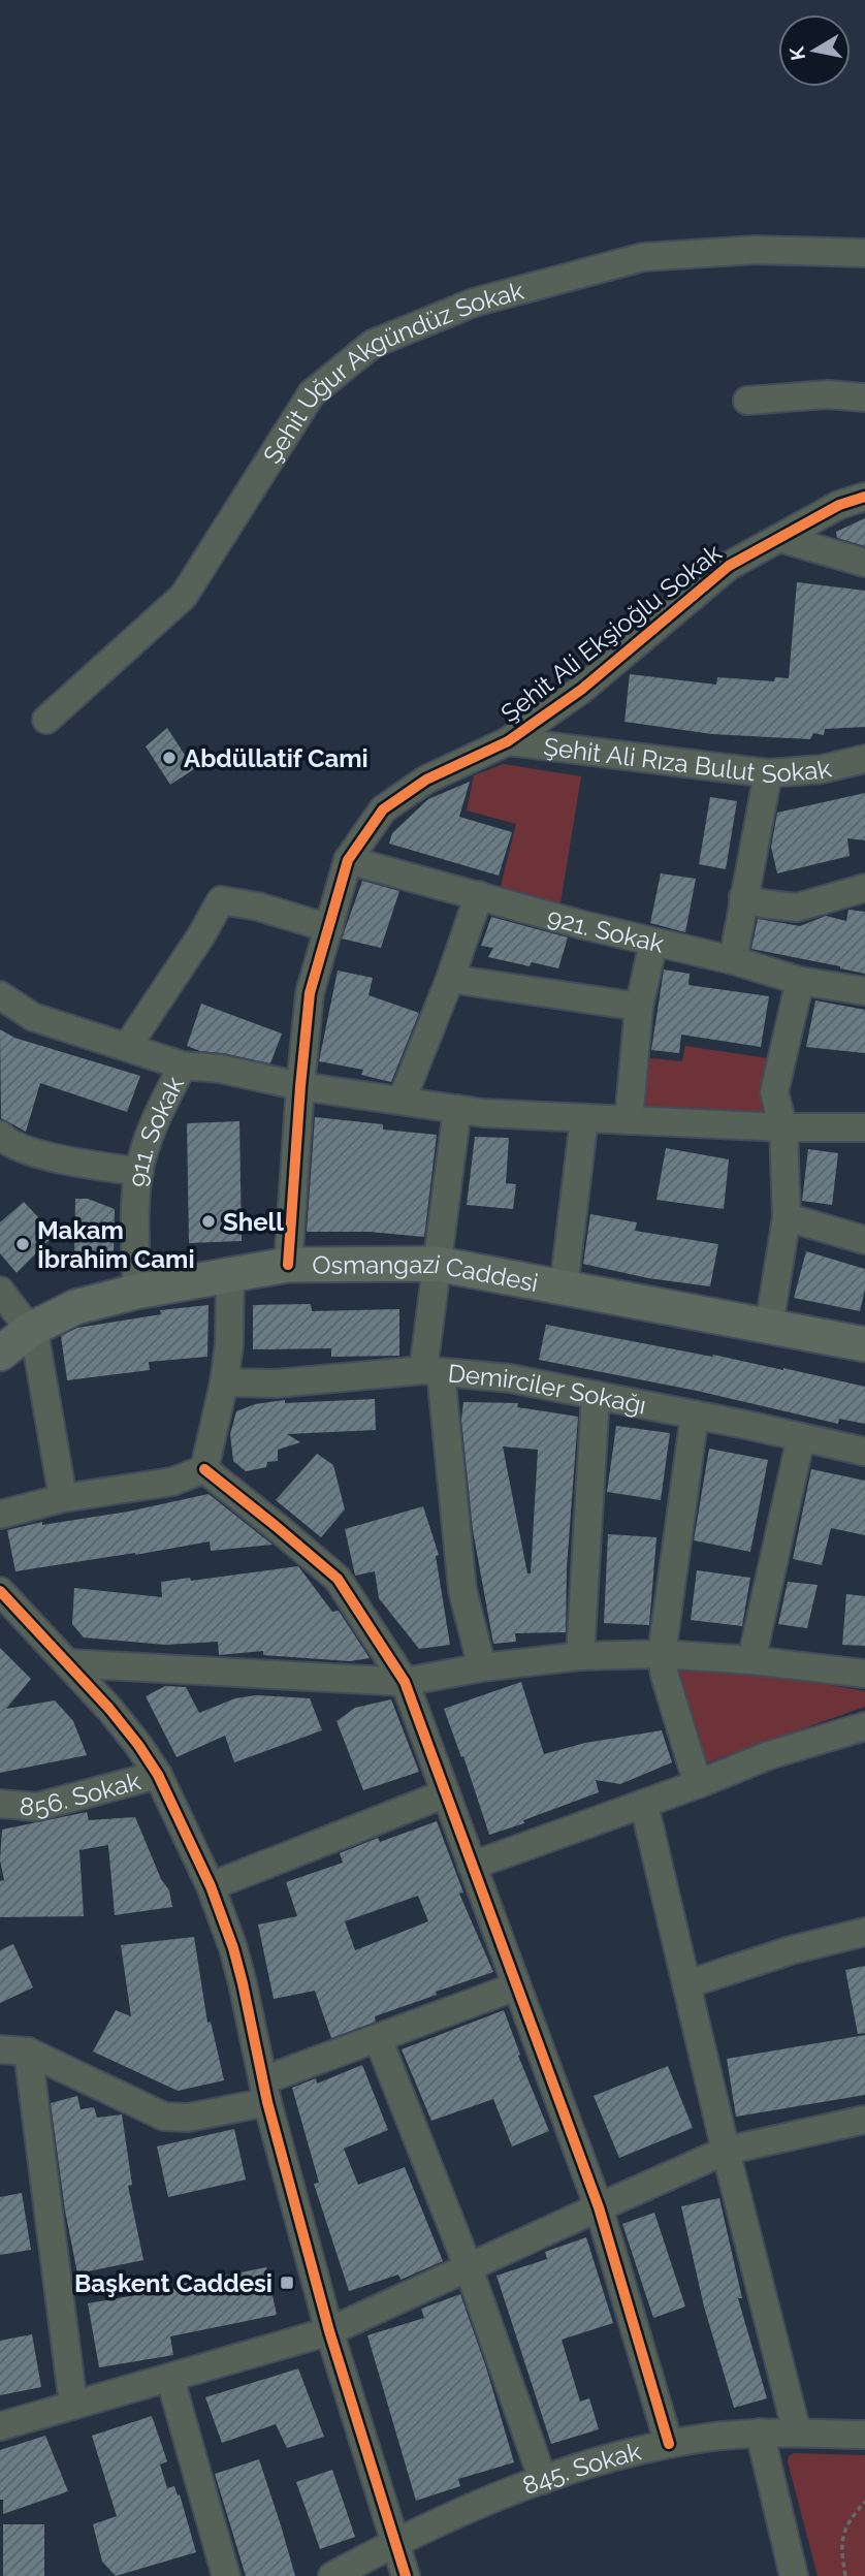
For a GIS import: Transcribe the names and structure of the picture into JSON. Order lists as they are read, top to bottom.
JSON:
{
  "streets": {
    "main road": ["Osmangazi Caddesi"],
    "street": [
      "Şehit Uğur Akgündüz Sokak",
      "Şehit Ali Ekşioğlu Sokak",
      "Şehit Ali Rıza Bulut Sokak",
      "921. Sokak",
      "911. Sokak",
      "Demirciler Sokağı",
      "856. Sokak",
      "845. Sokak"
    ]
  },
  "crossings": [
    ["Şehit Ali Ekşioğlu Sokak", "Şehit Ali Rıza Bulut Sokak"],
    ["Şehit Ali Ekşioğlu Sokak", "921. Sokak"],
    ["Şehit Ali Ekşioğlu Sokak", "Osmangazi Caddesi"],
    ["911. Sokak", "Osmangazi Caddesi"]
  ],
  "places": {
    "other": ["Abdüllatif Cami", "Shell", "Makam İbrahim Cami"],
    "transit": ["Başkent Caddesi"]
  },
  "north": "left"
}
